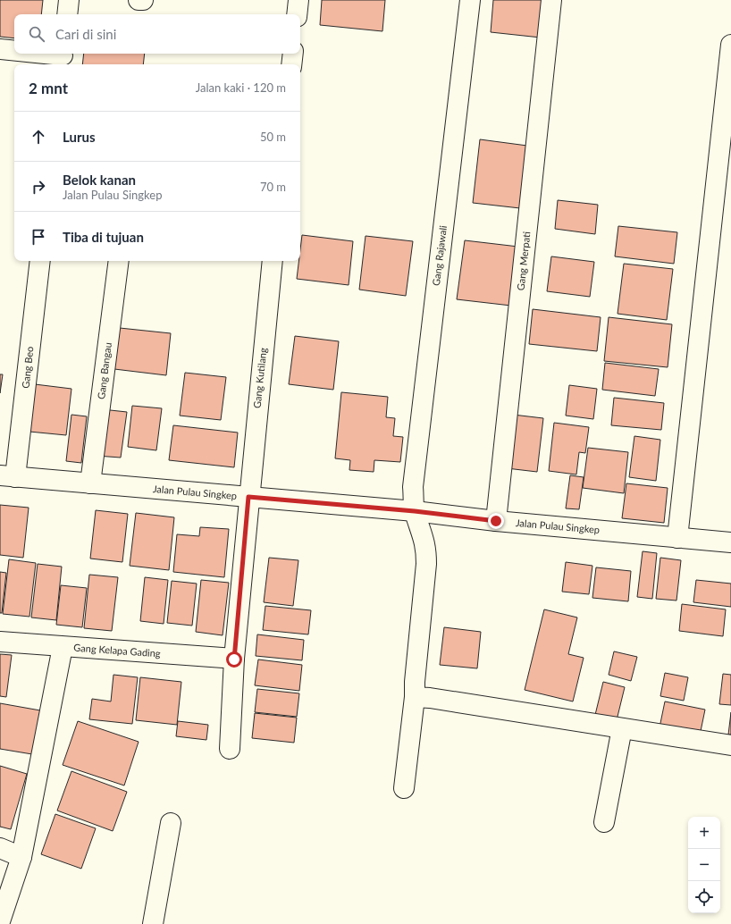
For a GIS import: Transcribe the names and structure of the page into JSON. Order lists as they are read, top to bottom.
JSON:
{
  "streets": {
    "street": [
      "Gang Rajawali",
      "Gang Merpati",
      "Gang Beo",
      "Gang Bangau",
      "Gang Kutilang",
      "Jalan Pulau Singkep",
      "Gang Kelapa Gading"
    ]
  },
  "crossings": [
    ["Gang Rajawali", "Jalan Pulau Singkep"],
    ["Gang Merpati", "Jalan Pulau Singkep"],
    ["Gang Beo", "Jalan Pulau Singkep"],
    ["Gang Bangau", "Jalan Pulau Singkep"],
    ["Gang Kutilang", "Jalan Pulau Singkep"],
    ["Gang Kutilang", "Gang Kelapa Gading"]
  ],
  "page": {
    "search": "Cari di sini",
    "heading": ["2 mnt", "Jalan kaki · 120 m"],
    "list": [
      ["Lurus", "50 m"],
      ["Belok kanan", "Jalan Pulau Singkep", "70 m"],
      "Tiba di tujuan"
    ],
    "map_buttons": ["+", "−"]
  }
}
